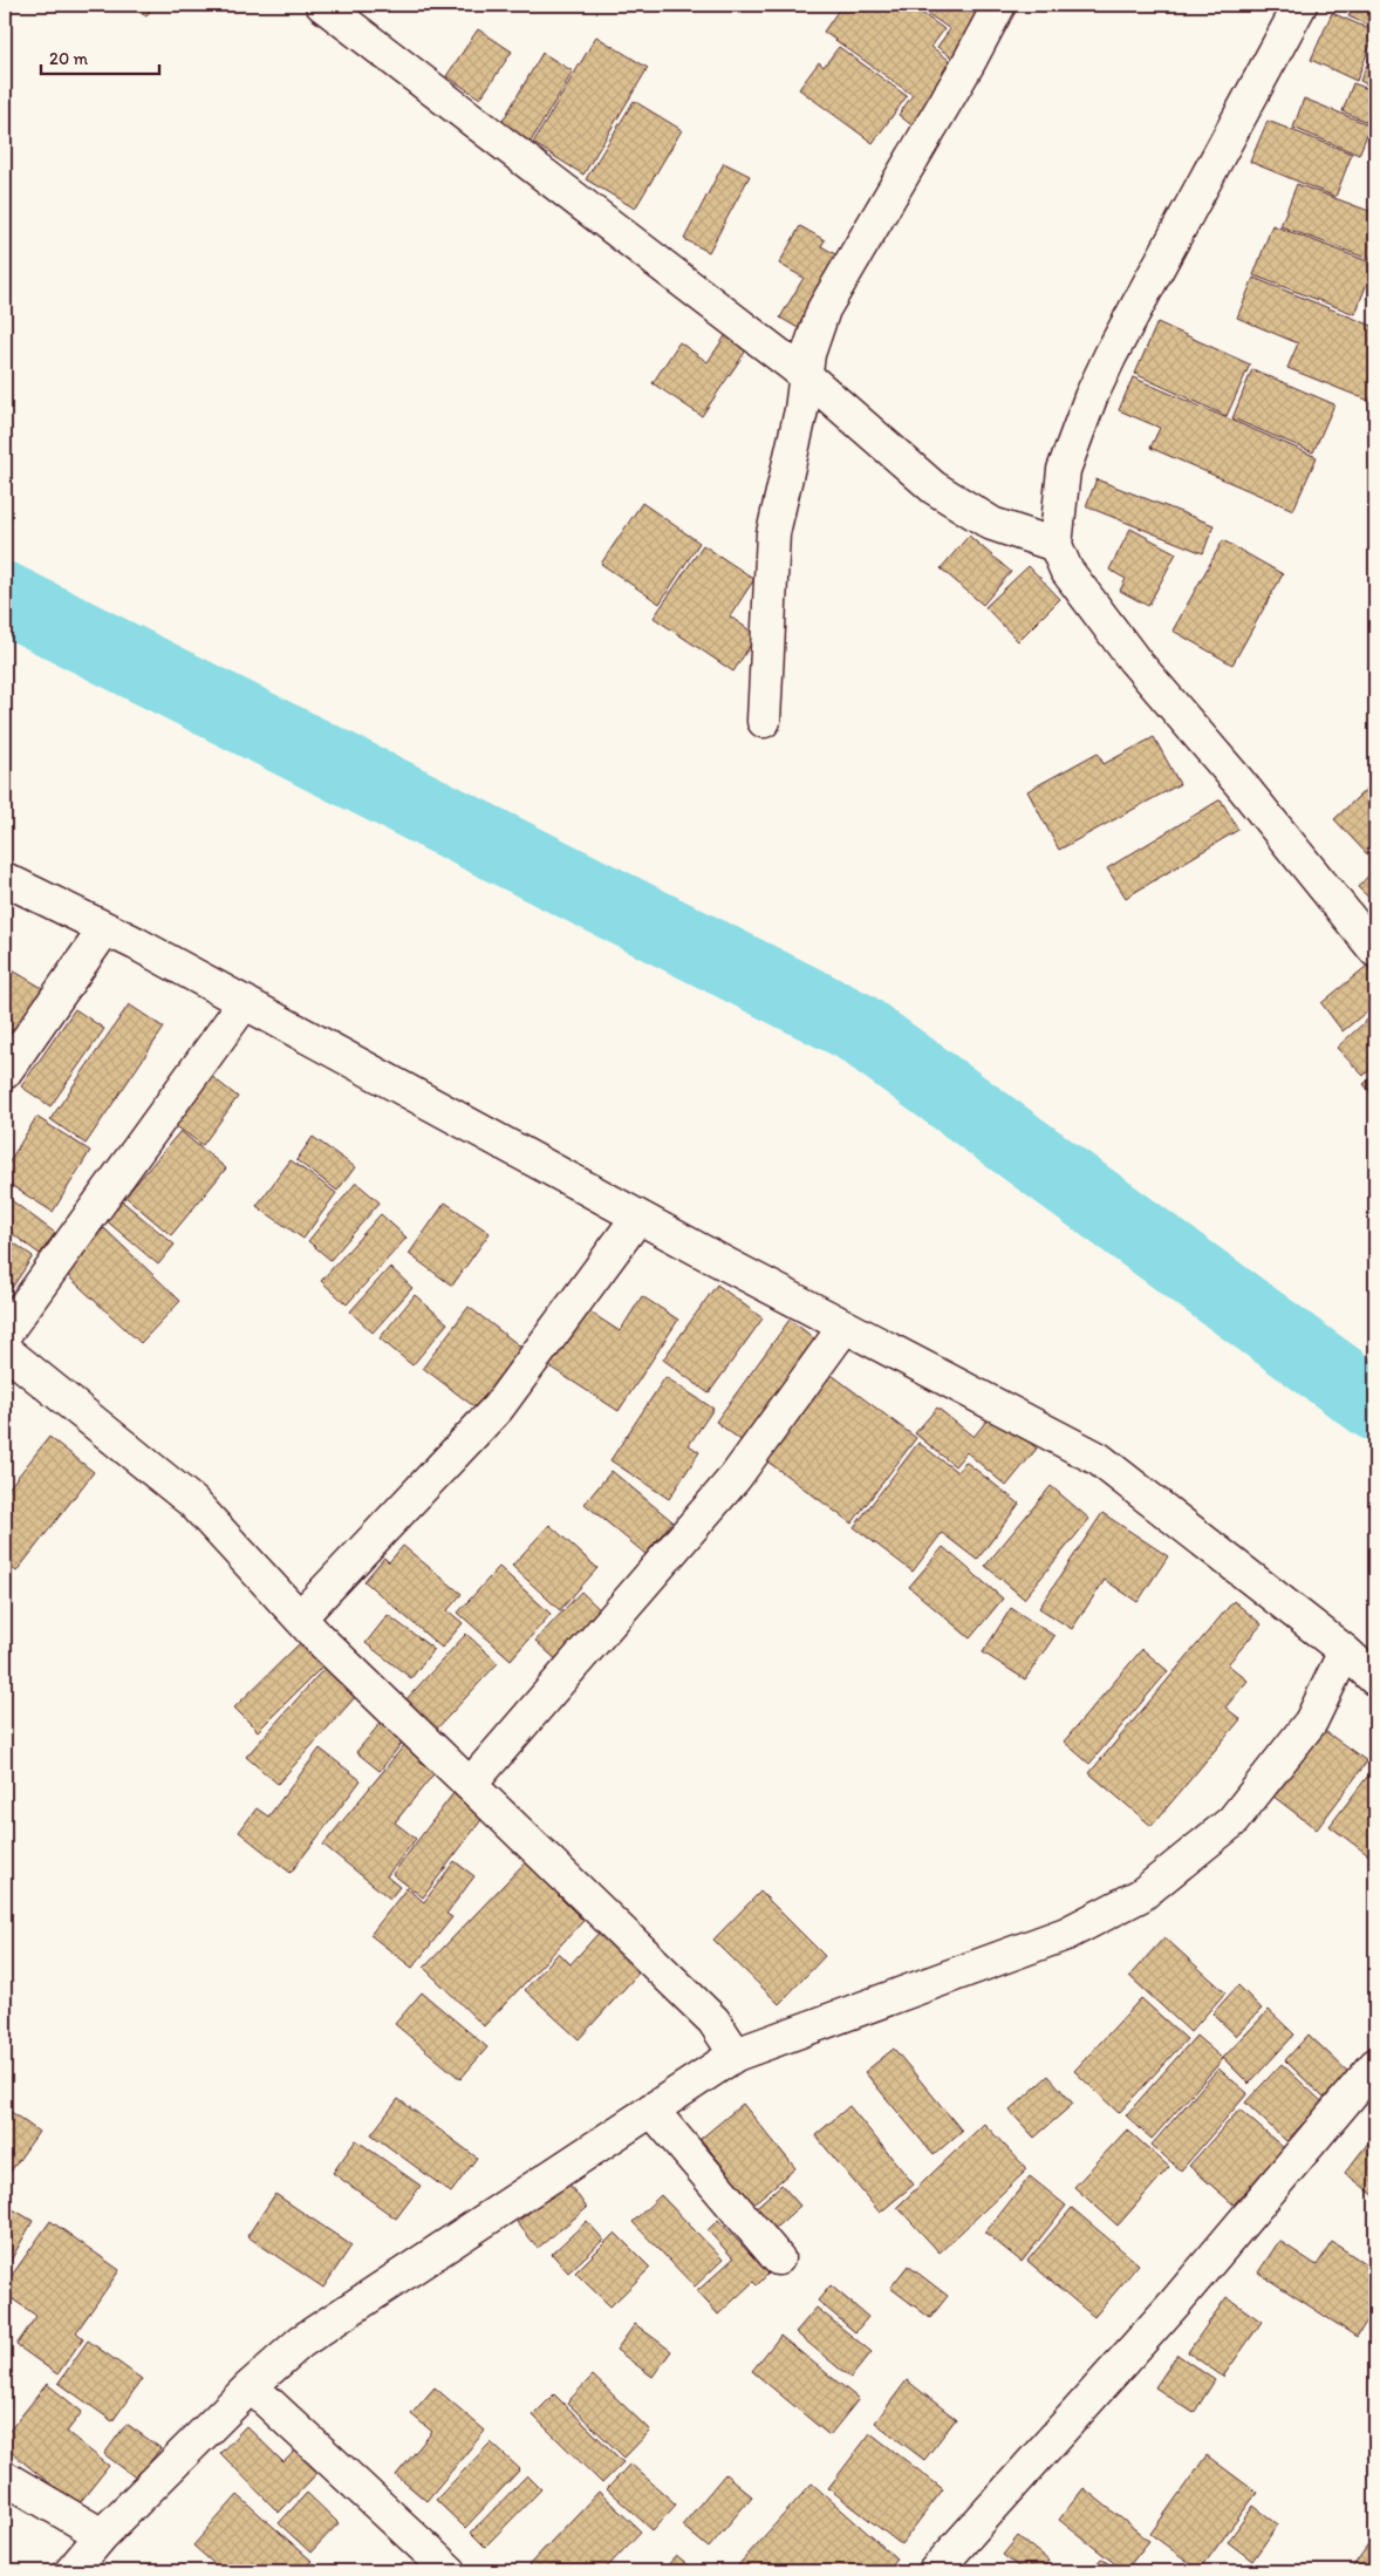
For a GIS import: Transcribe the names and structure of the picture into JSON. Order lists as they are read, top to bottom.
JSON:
{
  "scale_bar": "20 m"
}
